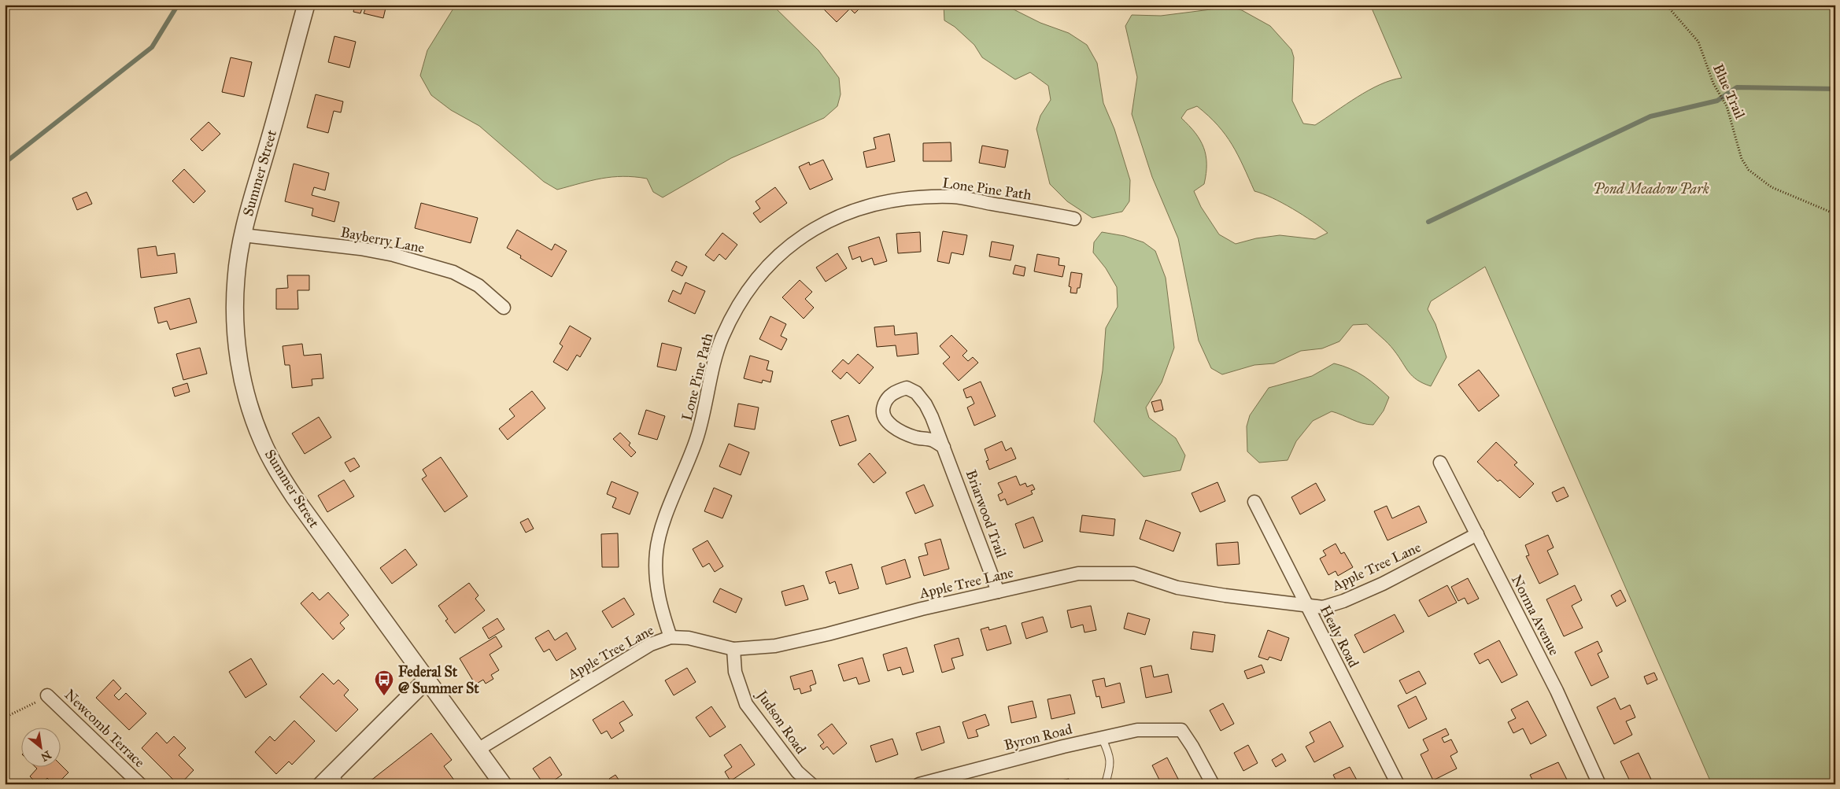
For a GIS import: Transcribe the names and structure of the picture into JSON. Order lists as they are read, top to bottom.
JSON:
{
  "streets": {
    "street": [
      "Summer Street",
      "Lone Pine Path",
      "Bayberry Lane",
      "Briarwood Trail",
      "Apple Tree Lane",
      "Norma Avenue",
      "Healy Road",
      "Judson Road",
      "Newcomb Terrace",
      "Byron Road"
    ],
    "path": ["Blue Trail"]
  },
  "crossings": [
    ["Summer Street", "Bayberry Lane"],
    ["Summer Street", "Apple Tree Lane"],
    ["Lone Pine Path", "Apple Tree Lane"],
    ["Briarwood Trail", "Apple Tree Lane"],
    ["Apple Tree Lane", "Norma Avenue"],
    ["Apple Tree Lane", "Healy Road"],
    ["Apple Tree Lane", "Judson Road"]
  ],
  "parks": ["Pond Meadow Park"],
  "places": {
    "bus stop": ["Federal St @ Summer St"]
  },
  "north": "bottom right"
}
